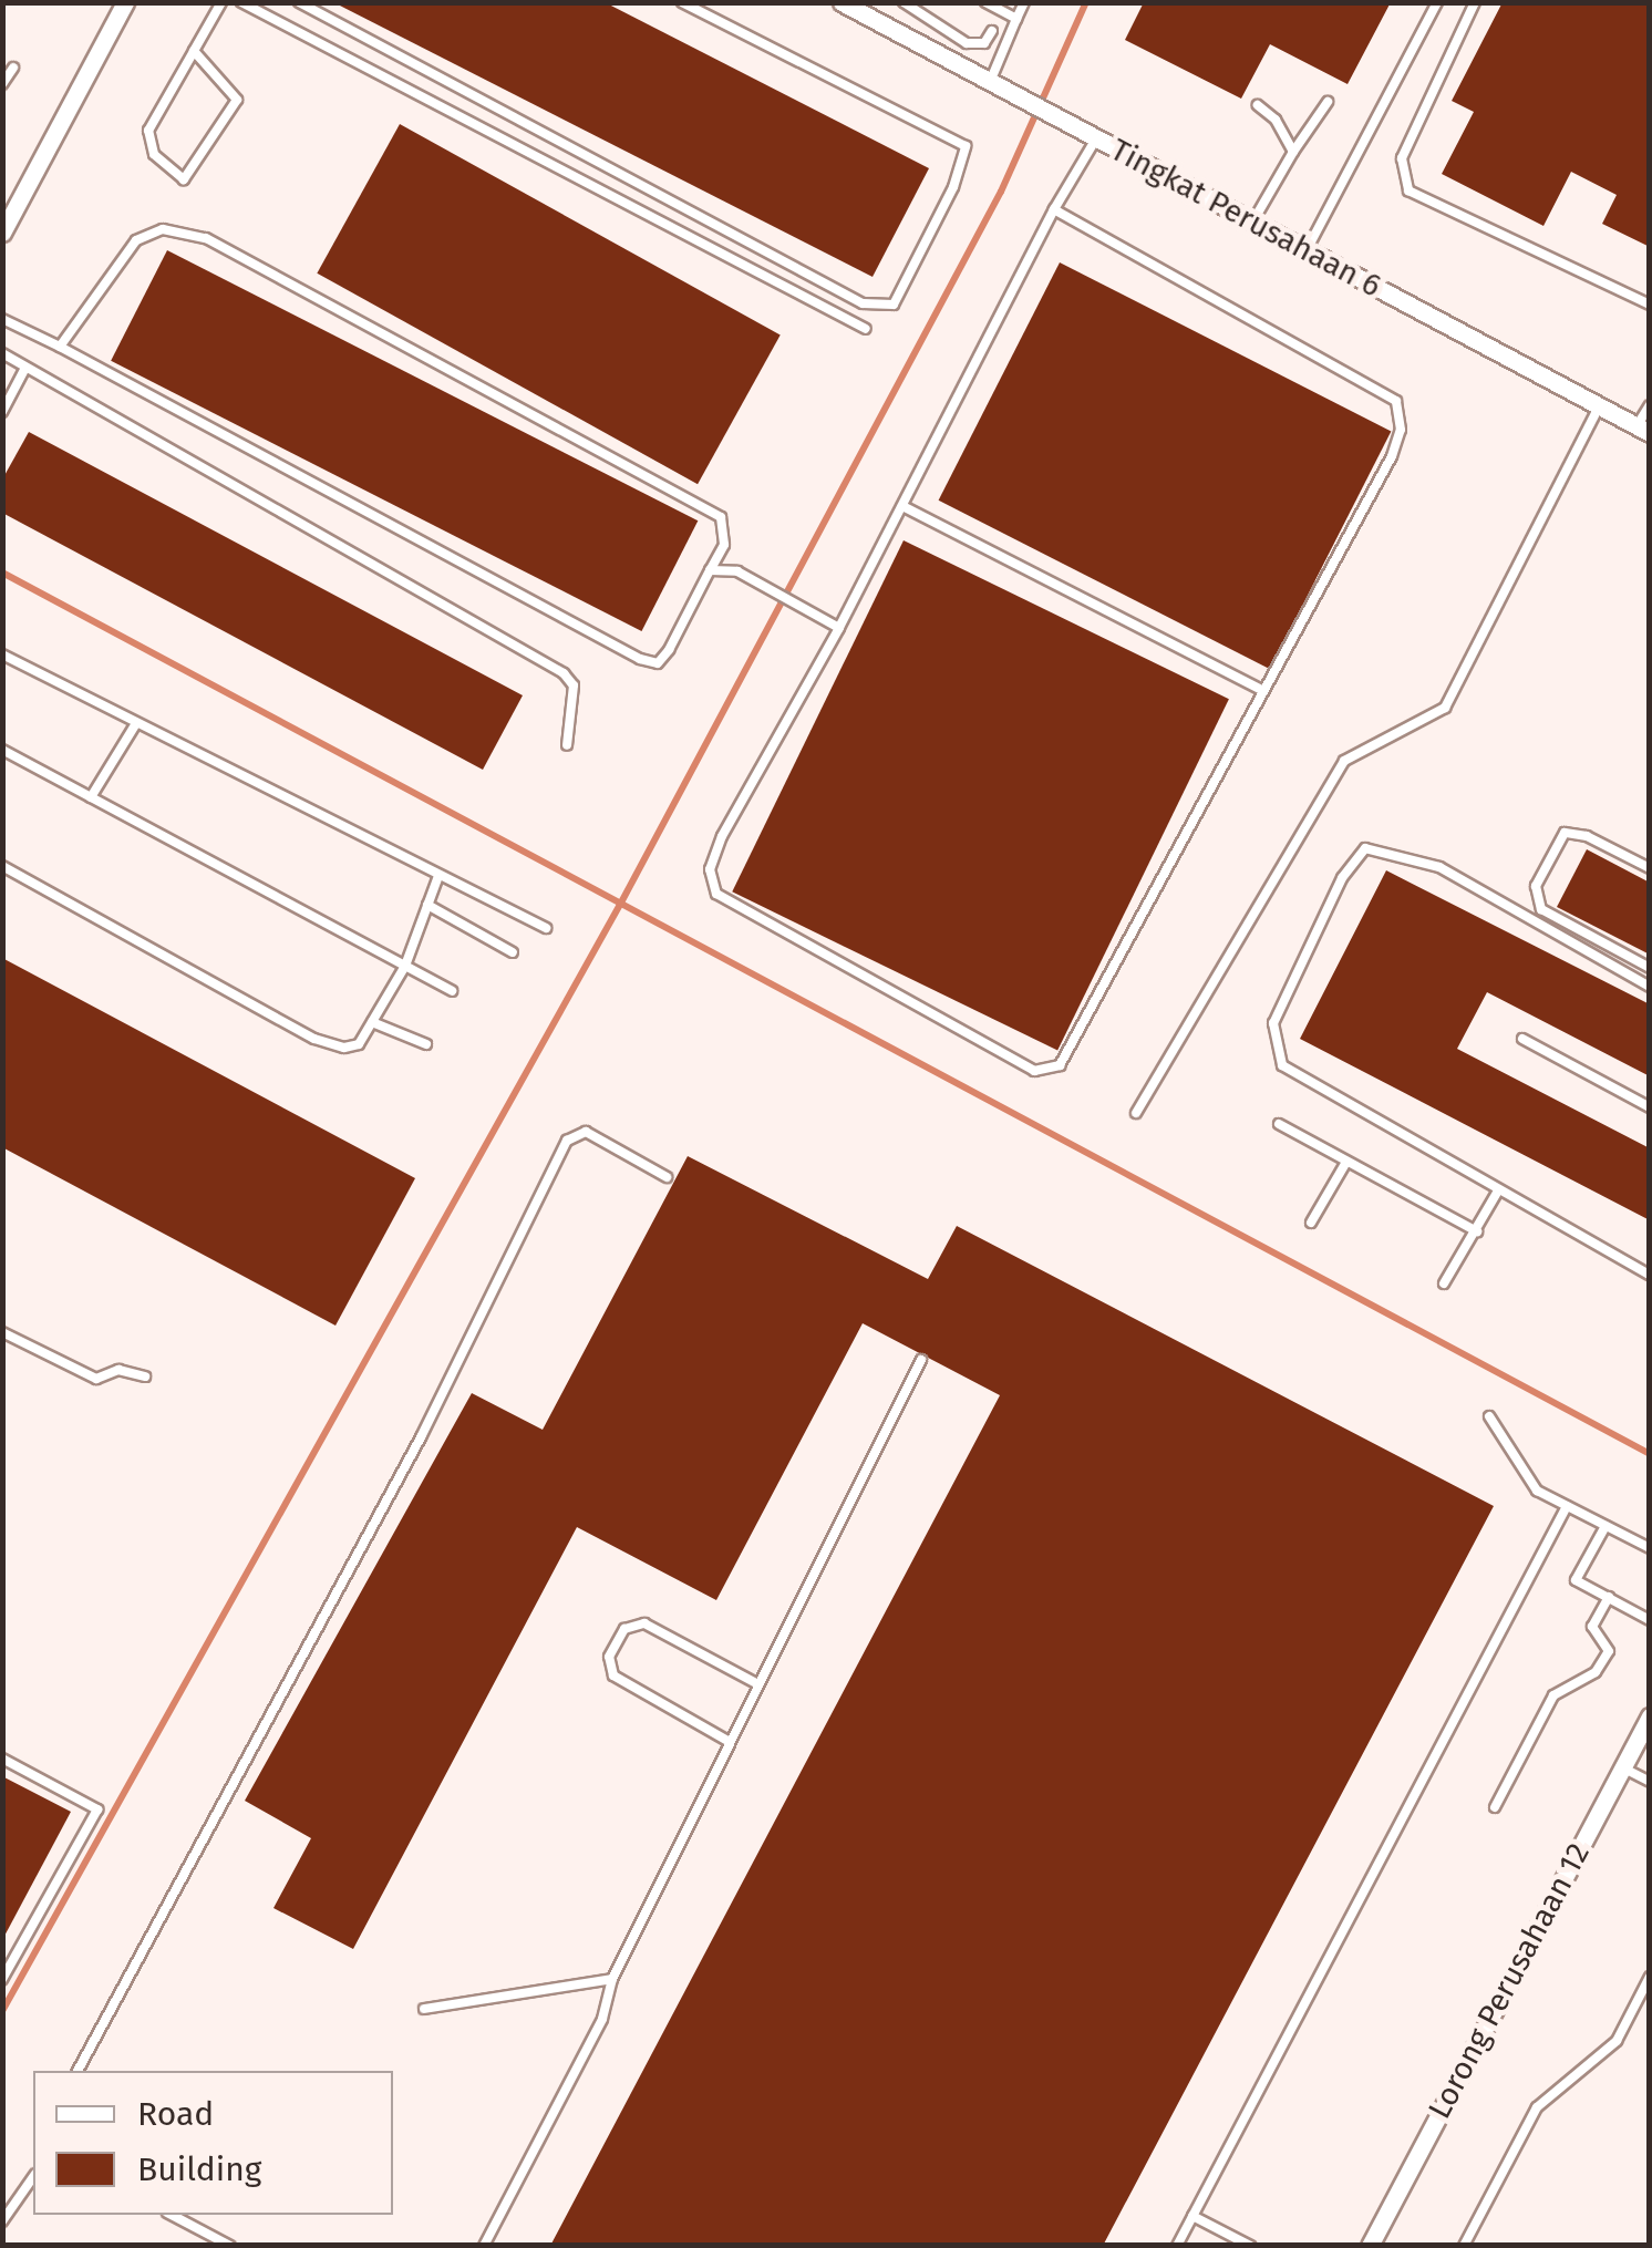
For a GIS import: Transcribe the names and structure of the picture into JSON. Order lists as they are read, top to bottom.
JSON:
{
  "streets": {
    "street": ["Tingkat Perusahaan 6", "Lorong Perusahaan 12"]
  },
  "legend": ["Road", "Building"]
}
